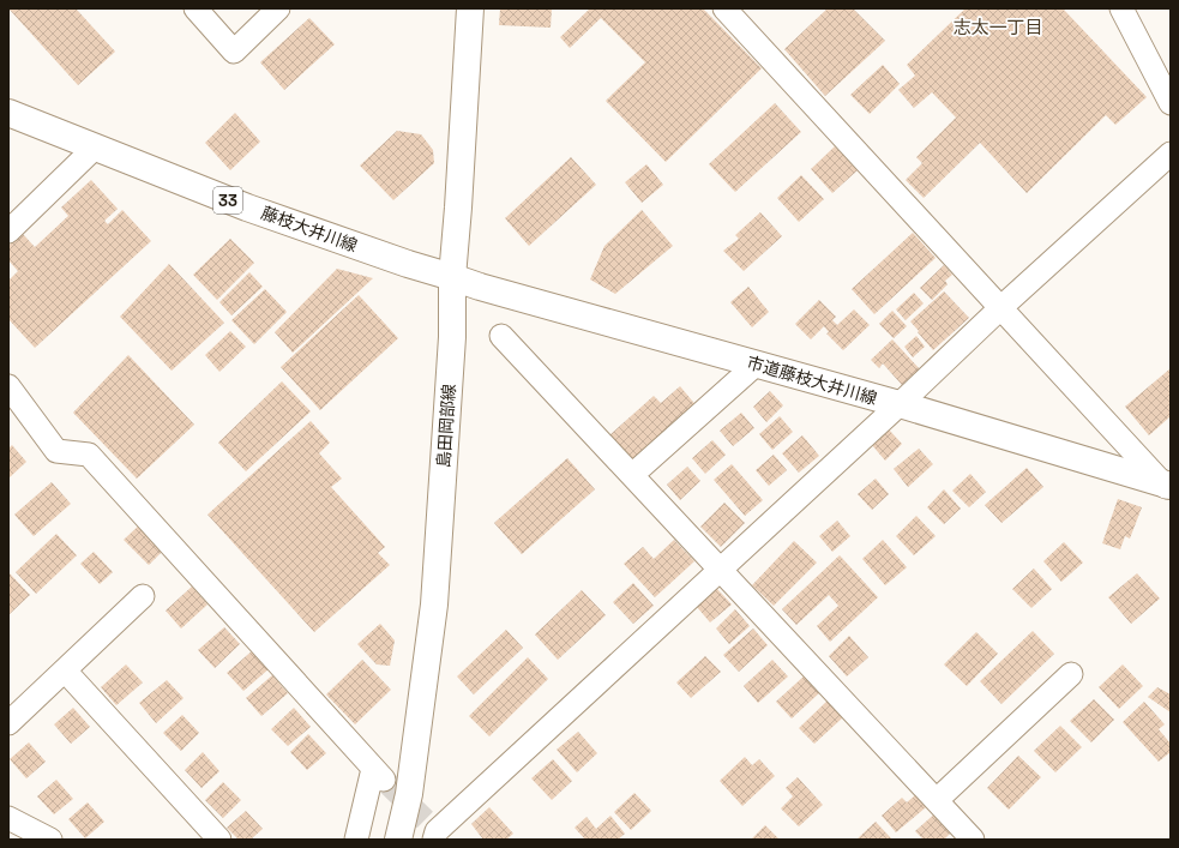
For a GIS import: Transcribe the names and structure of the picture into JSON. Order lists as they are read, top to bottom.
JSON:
{
  "streets": {
    "main road": [
      "33",
      "藤枝大井川線",
      "市道藤枝大井川線",
      "島田岡部線"
    ]
  },
  "crossings": [
    ["藤枝大井川線", "市道藤枝大井川線"],
    ["藤枝大井川線", "島田岡部線"],
    ["市道藤枝大井川線", "島田岡部線"]
  ],
  "districts": ["志太一丁目"]
}
